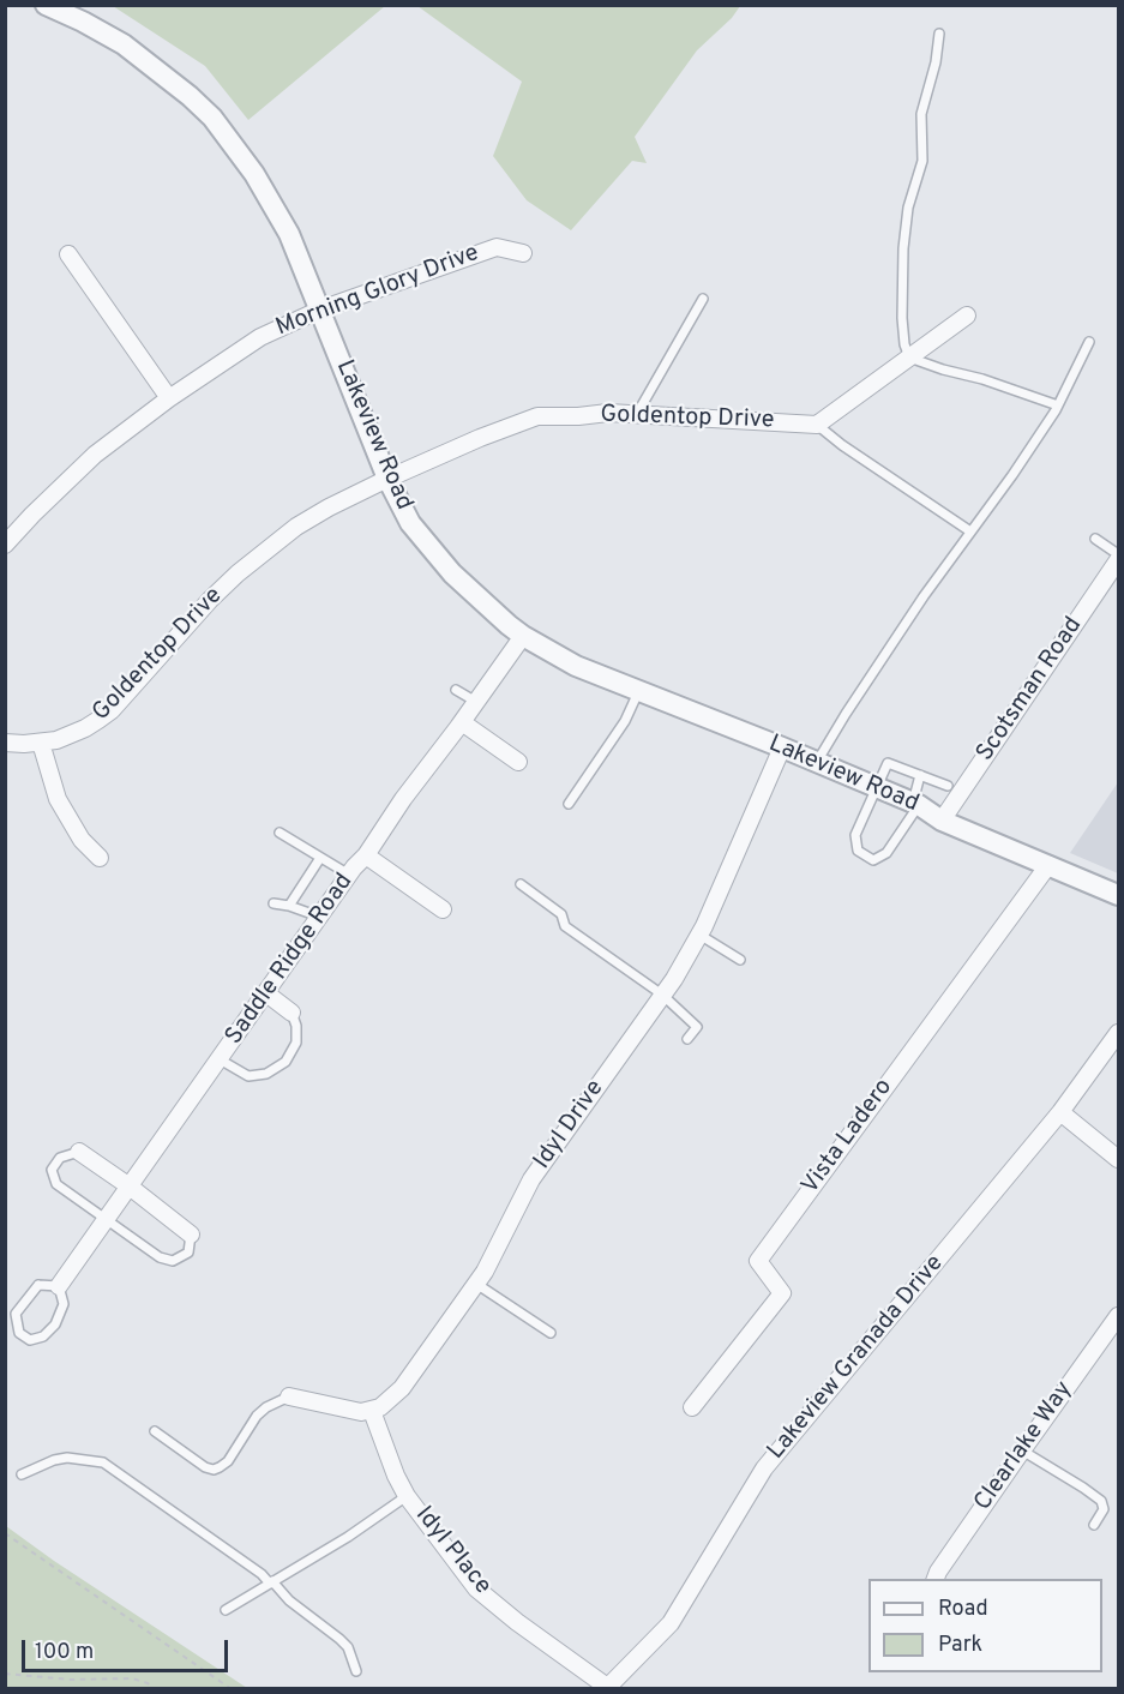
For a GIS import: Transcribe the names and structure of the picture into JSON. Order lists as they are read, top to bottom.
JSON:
{
  "streets": {
    "street": [
      "Morning Glory Drive",
      "Goldentop Drive",
      "Lakeview Road",
      "Scotsman Road",
      "Saddle Ridge Road",
      "Idyl Drive",
      "Vista Ladero",
      "Lakeview Granada Drive",
      "Clearlake Way",
      "Idyl Place"
    ]
  },
  "crossings": [
    ["Morning Glory Drive", "Lakeview Road"],
    ["Goldentop Drive", "Lakeview Road"],
    ["Lakeview Road", "Scotsman Road"],
    ["Lakeview Road", "Saddle Ridge Road"],
    ["Lakeview Road", "Idyl Drive"],
    ["Lakeview Road", "Vista Ladero"],
    ["Idyl Drive", "Idyl Place"],
    ["Lakeview Granada Drive", "Idyl Place"]
  ],
  "legend": ["Road", "Park"],
  "scale_bar": "100 m"
}
